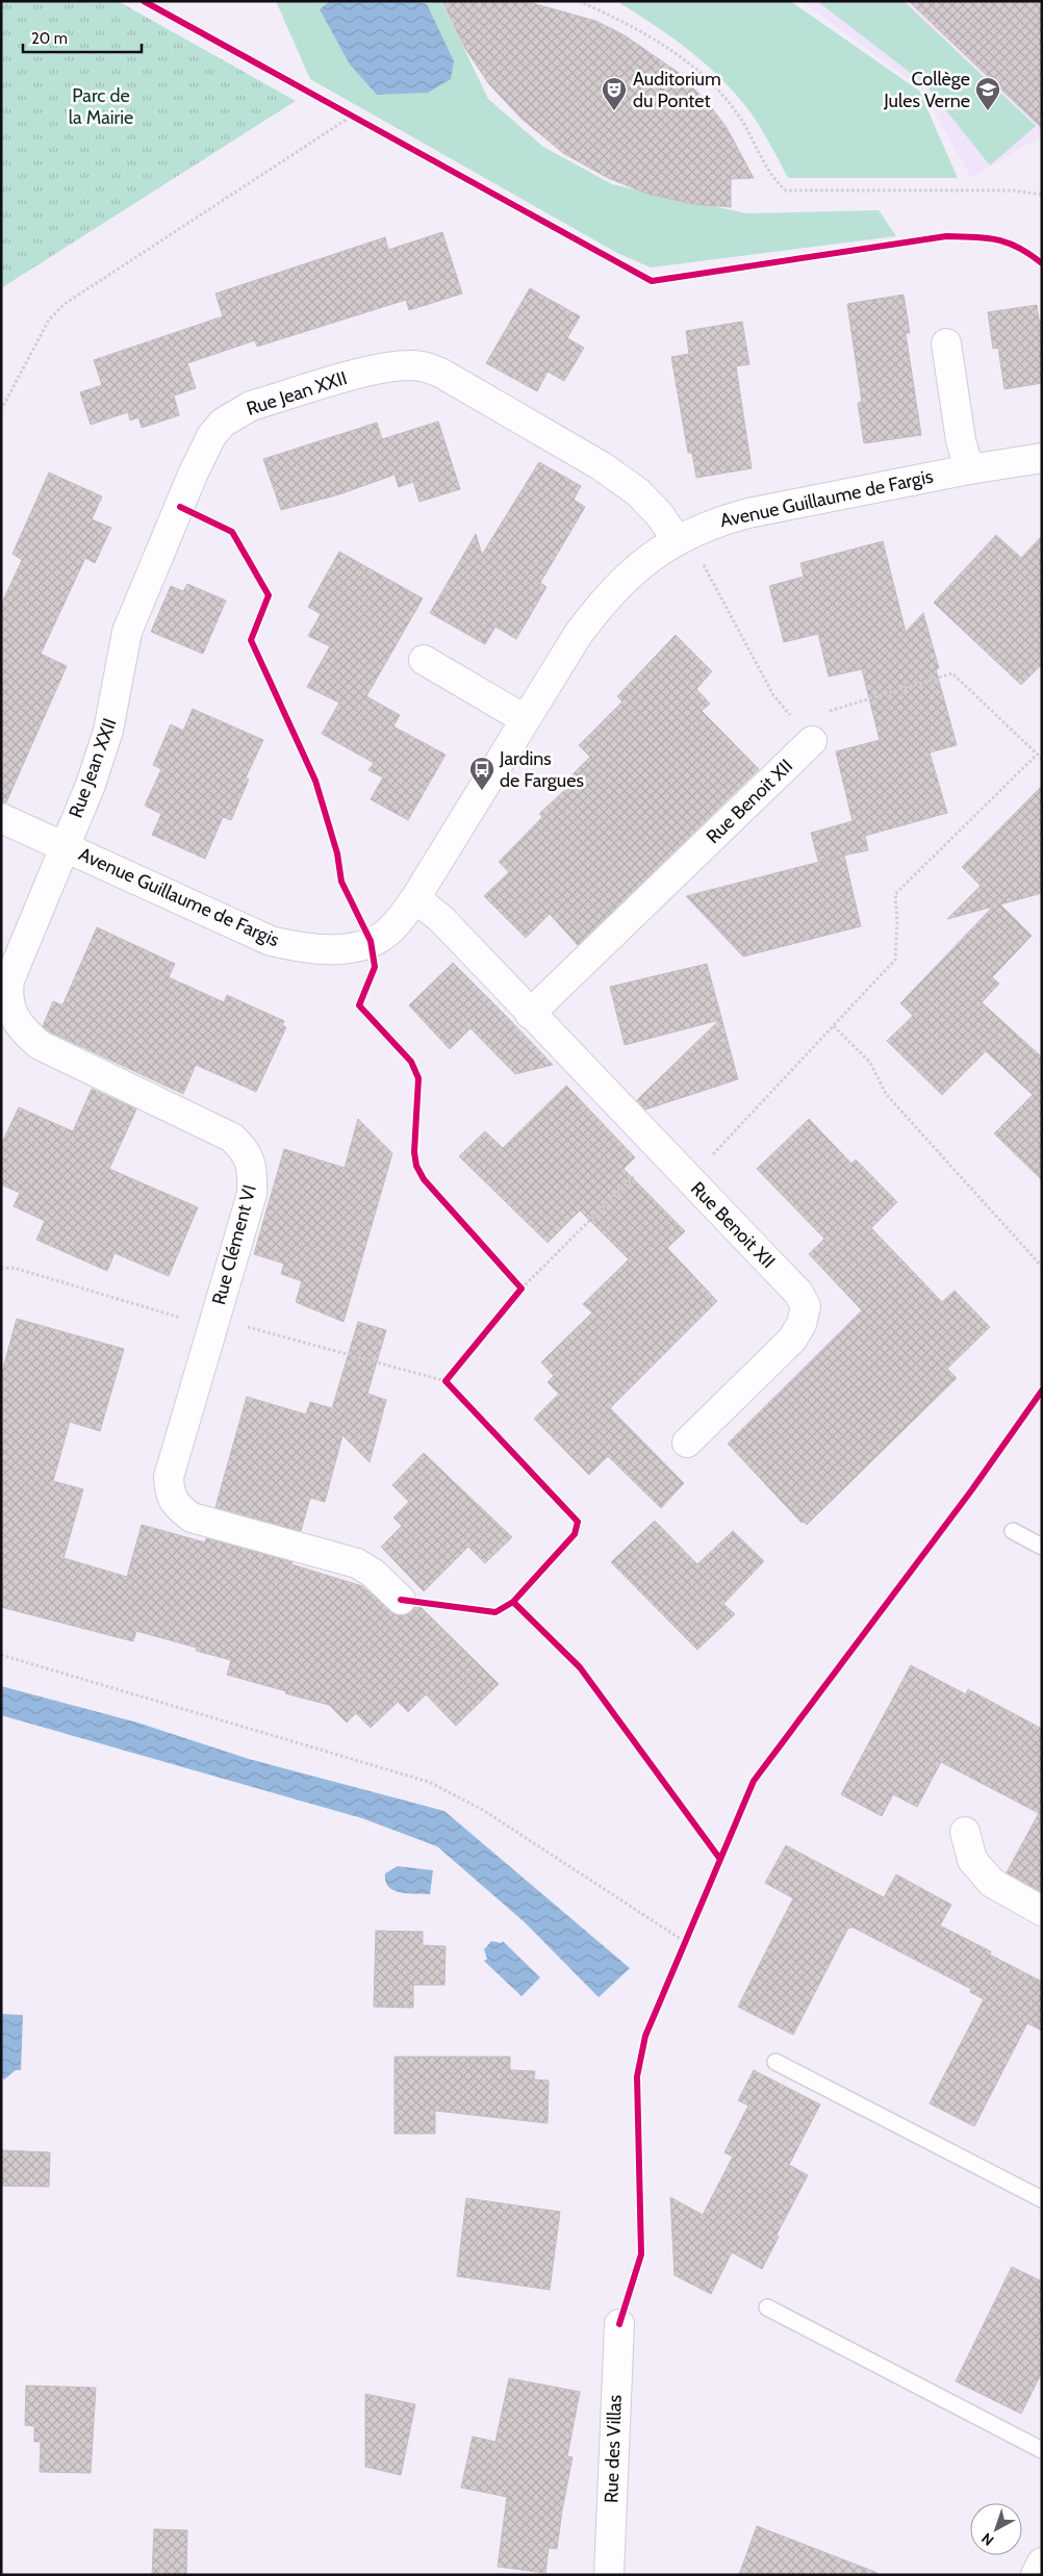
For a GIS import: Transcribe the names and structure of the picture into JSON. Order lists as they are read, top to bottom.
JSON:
{
  "streets": {
    "street": [
      "Rue Jean XXII",
      "Avenue Guillaume de Fargis",
      "Rue Benoit XII",
      "Rue Clément VI",
      "Rue des Villas"
    ]
  },
  "crossings": [
    ["Rue Jean XXII", "Avenue Guillaume de Fargis"],
    ["Rue Jean XXII", "Rue Clément VI"],
    ["Avenue Guillaume de Fargis", "Rue Benoit XII"],
    ["Avenue Guillaume de Fargis", "Rue Clément VI"]
  ],
  "parks": ["Parc de la Mairie"],
  "places": {
    "theatre": ["Auditorium du Pontet"],
    "school or university": ["Collège Jules Verne"],
    "bus stop": ["Jardins de Fargues"]
  },
  "scale_bar": "20 m",
  "north": "bottom left"
}
